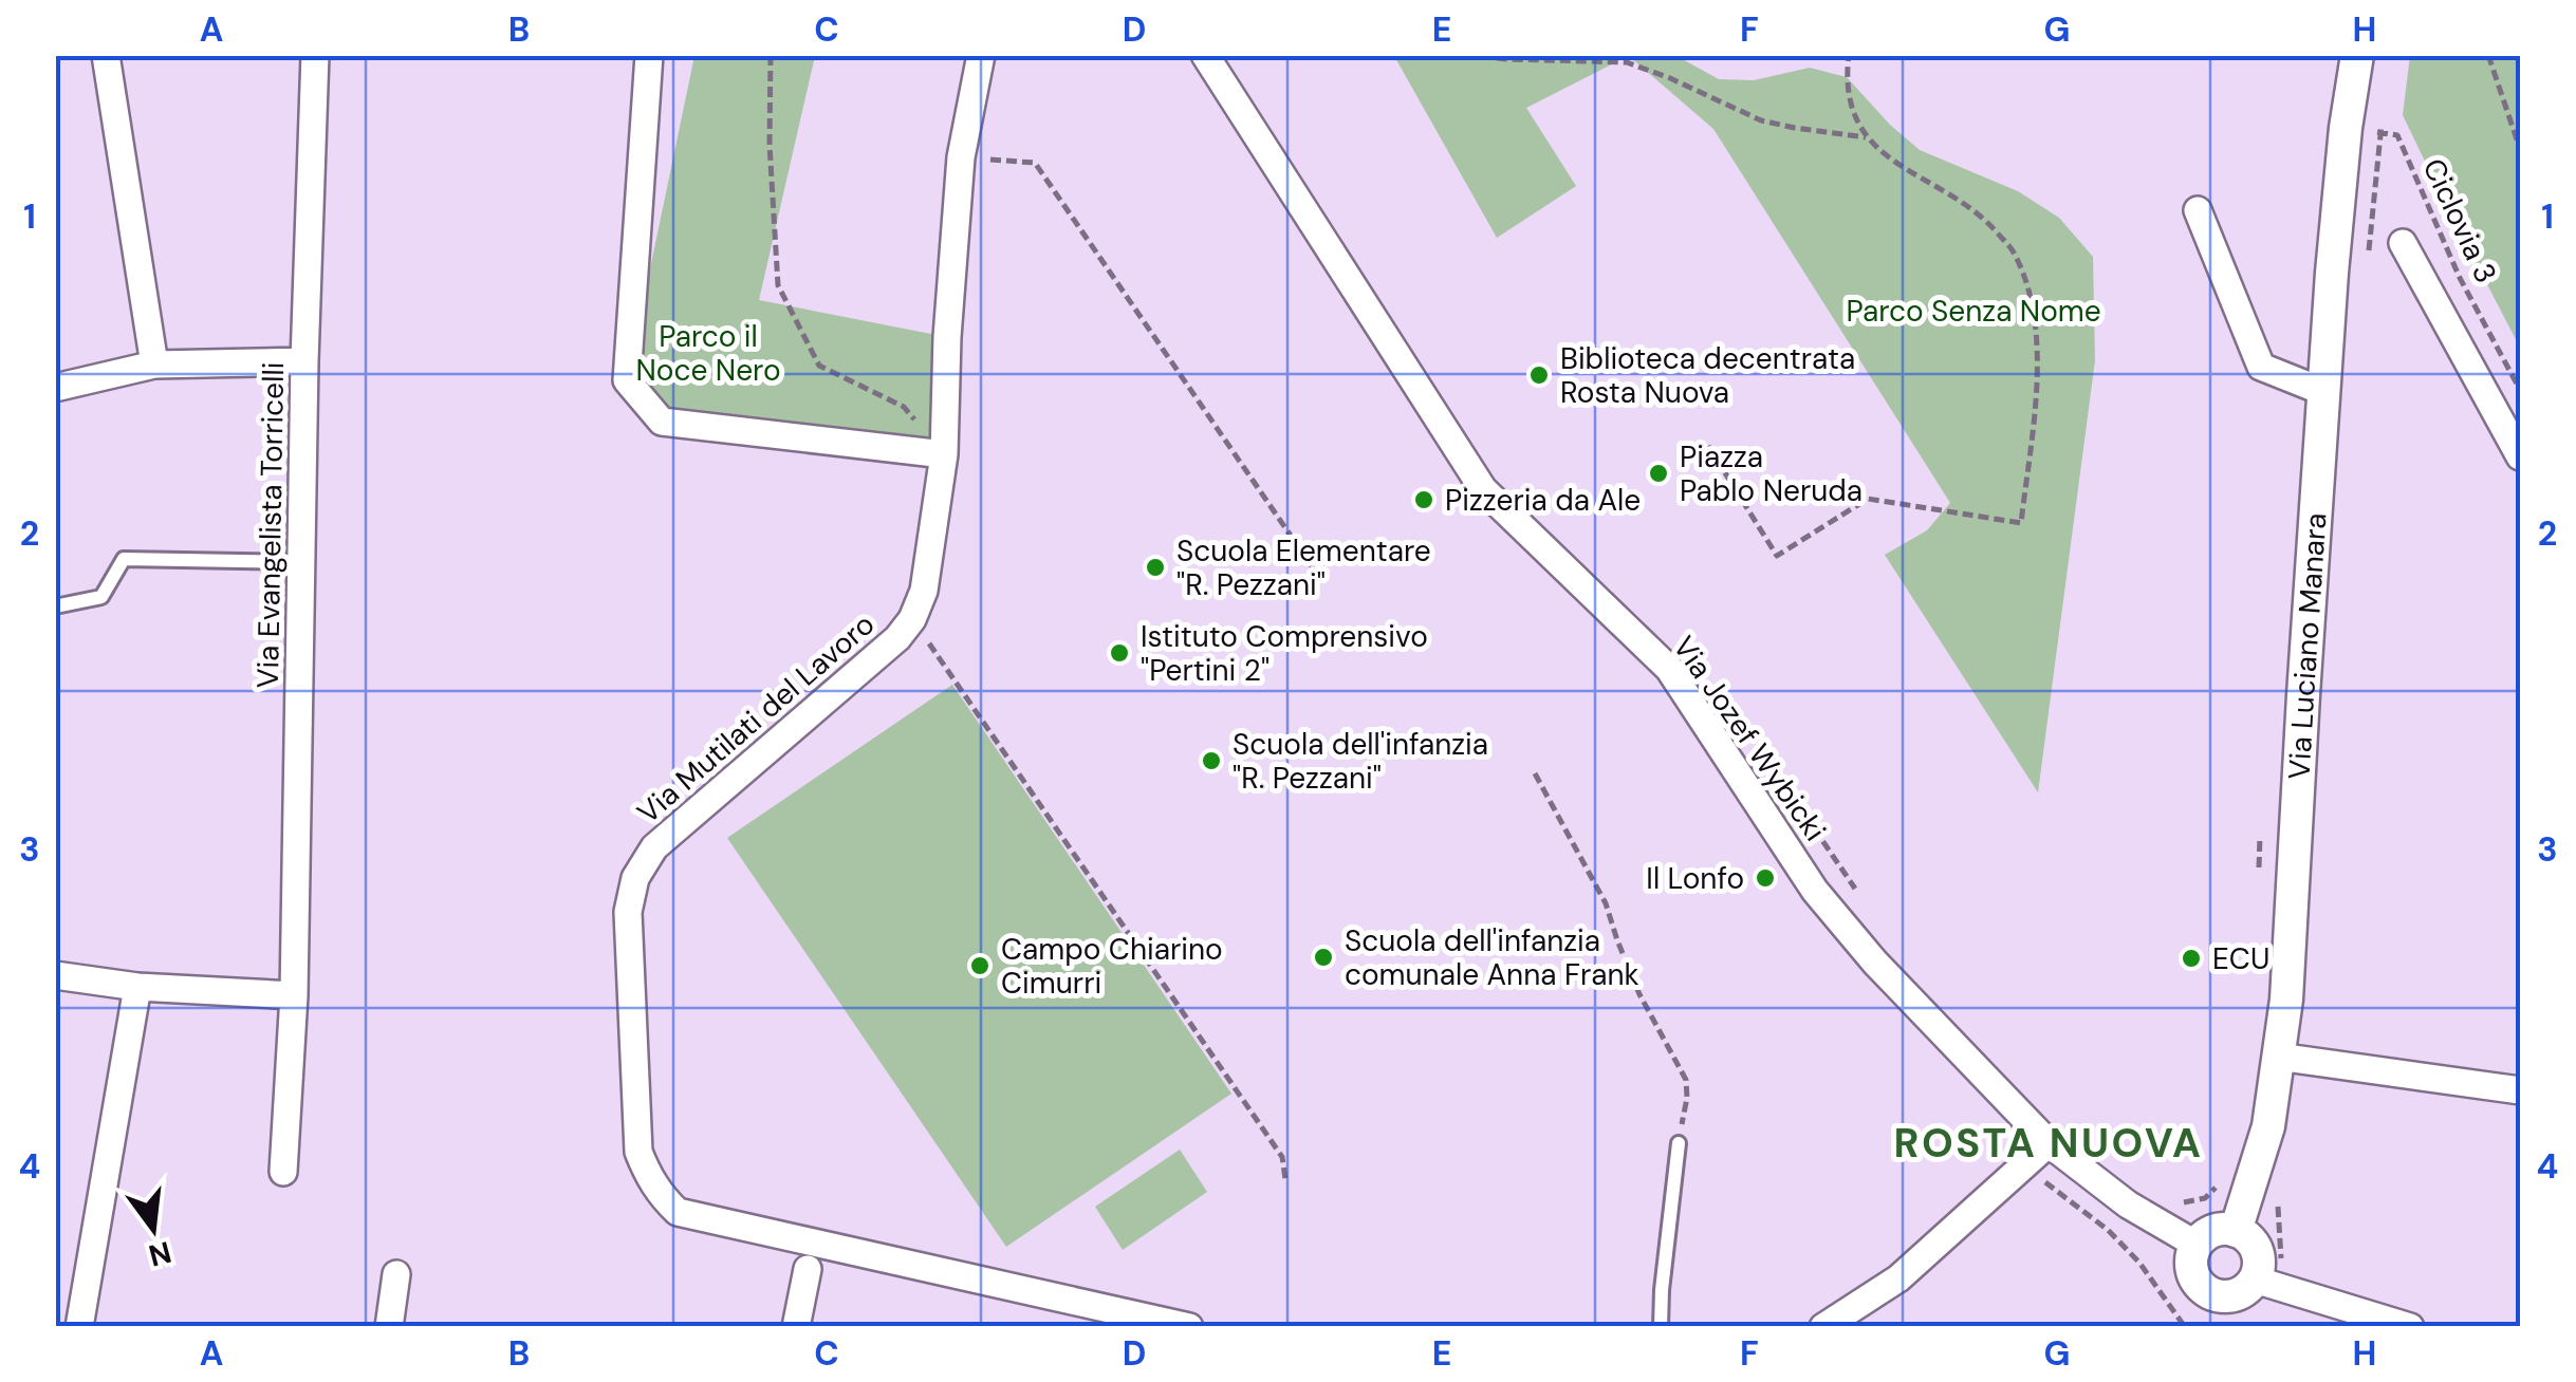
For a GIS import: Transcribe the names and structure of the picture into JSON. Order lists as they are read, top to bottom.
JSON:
{
  "streets": {
    "street": [
      "Via Evangelista Torricelli",
      "Via Luciano Manara",
      "Via Mutilati del Lavoro",
      "Via Jozef Wybicki"
    ],
    "path": ["Ciclovia 3"]
  },
  "crossings": [
    ["Ciclovia 3", "Via Luciano Manara"],
    ["Via Luciano Manara", "Via Jozef Wybicki"]
  ],
  "districts": ["ROSTA NUOVA"],
  "parks": ["Parco Senza Nome", "Parco il Noce Nero"],
  "places": [
    "Biblioteca decentrata Rosta Nuova",
    "Piazza Pablo Neruda",
    "Pizzeria da Ale",
    "Scuola Elementare \"R. Pezzani\"",
    "Istituto Comprensivo \"Pertini 2\"",
    "Scuola dell'infanzia \"R. Pezzani\"",
    "Il Lonfo",
    "Scuola dell'infanzia comunale Anna Frank",
    "ECU",
    "Campo Chiarino Cimurri"
  ],
  "north": "bottom",
  "grid": {
    "columns": [
      "A",
      "B",
      "C",
      "D",
      "E",
      "F",
      "G",
      "H"
    ],
    "rows": [
      "1",
      "2",
      "3",
      "4"
    ]
  }
}
